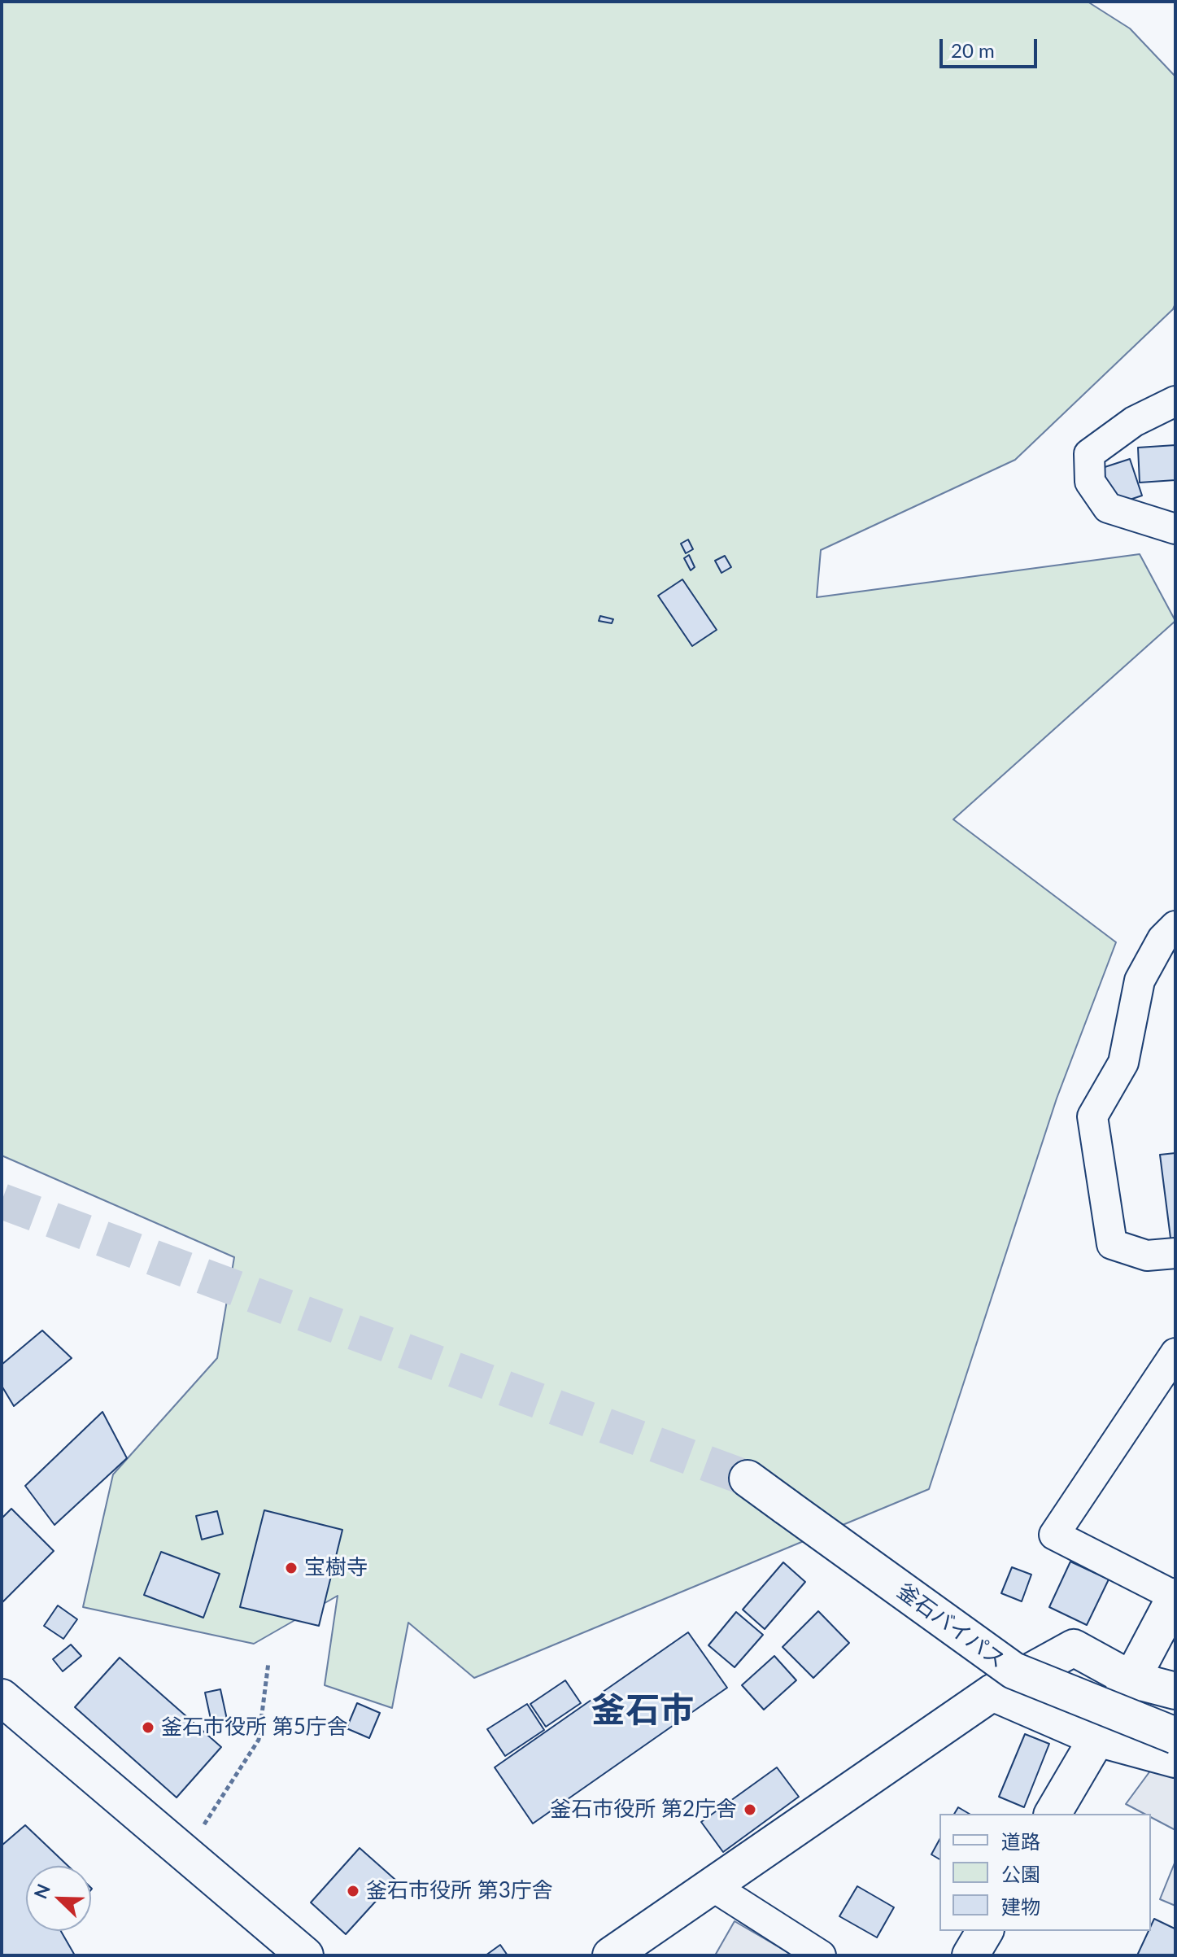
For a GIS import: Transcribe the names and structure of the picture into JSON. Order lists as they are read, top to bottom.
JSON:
{
  "streets": {
    "main road": ["釜石バイパス"]
  },
  "districts": ["釜石市"],
  "places": [
    "宝樹寺",
    "釜石市役所 第5庁舎",
    "釜石市役所 第2庁舎",
    "釜石市役所 第3庁舎"
  ],
  "legend": ["道路", "公園", "建物"],
  "scale_bar": "20 m",
  "north": "top left"
}
